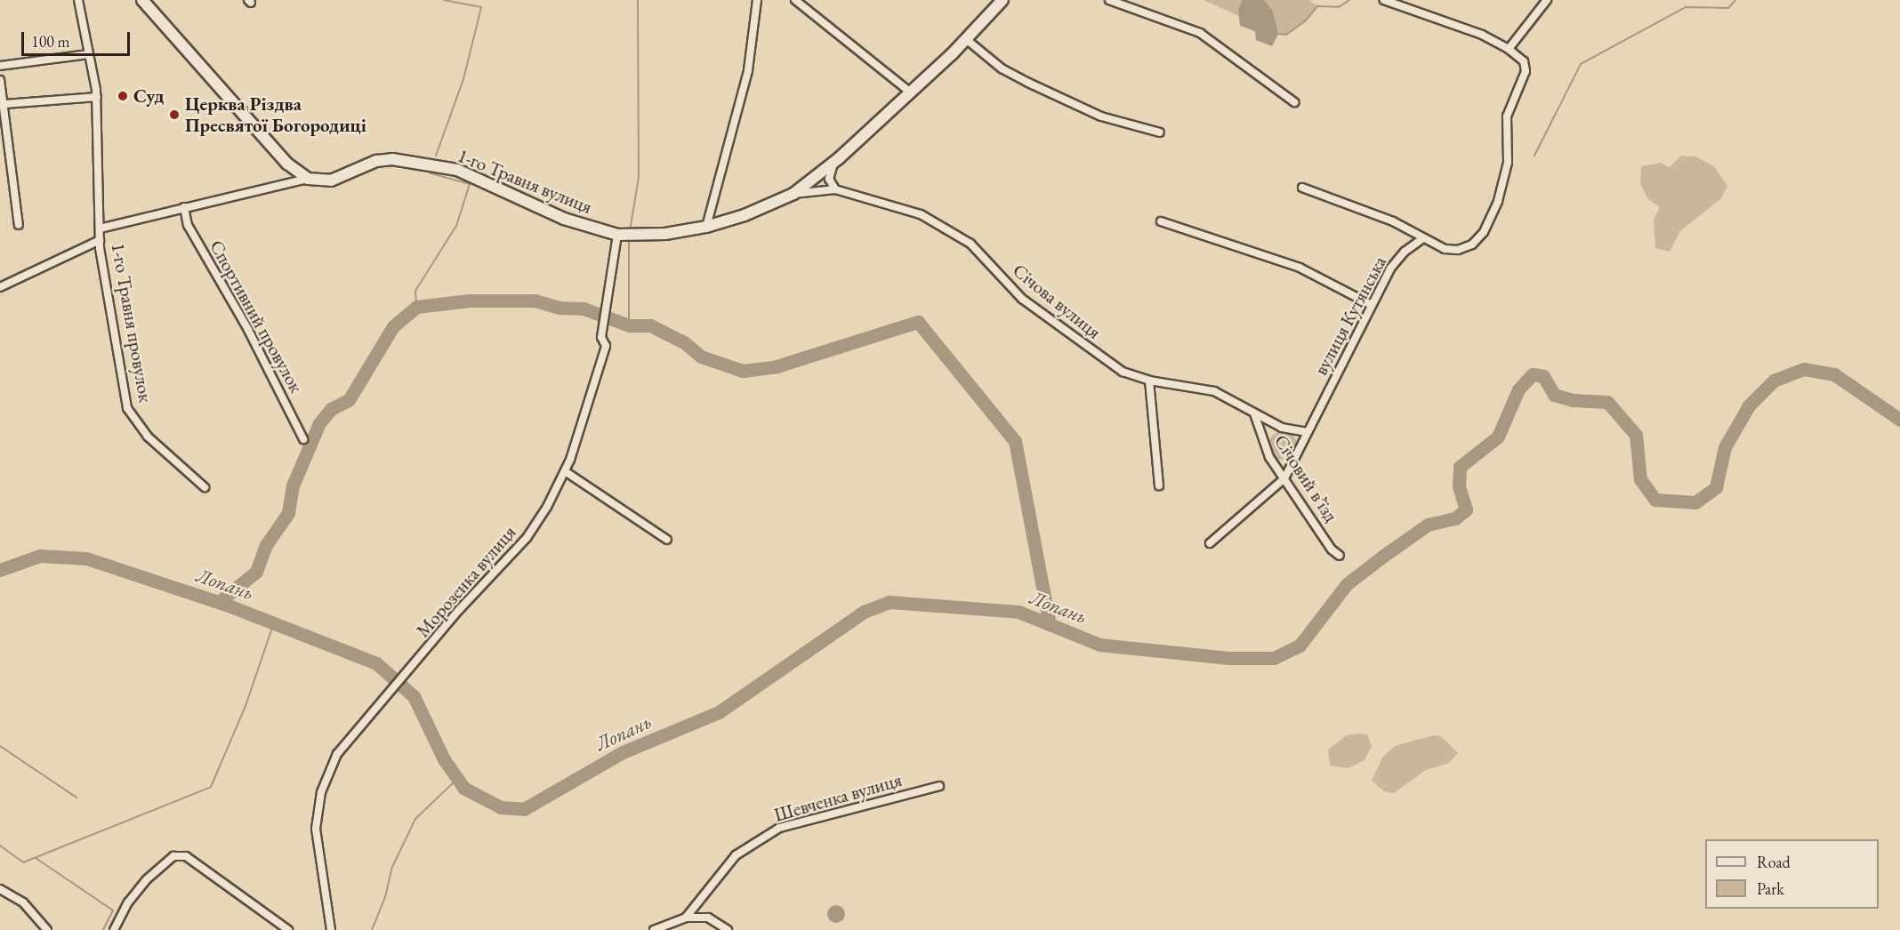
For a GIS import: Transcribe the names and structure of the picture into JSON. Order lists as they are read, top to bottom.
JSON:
{
  "streets": {
    "street": [
      "1-го Травня вулиця",
      "Січова вулиця",
      "вулиця Кутянська",
      "Спортивний провулок",
      "1-го Травня провулок",
      "Січовий в’їзд",
      "Морозенка вулиця",
      "Шевченка вулиця"
    ]
  },
  "crossings": [
    ["1-го Травня вулиця", "Січова вулиця"],
    ["1-го Травня вулиця", "Спортивний провулок"],
    ["1-го Травня вулиця", "1-го Травня провулок"],
    ["1-го Травня вулиця", "Морозенка вулиця"],
    ["Січова вулиця", "вулиця Кутянська"],
    ["Січова вулиця", "Січовий в’їзд"],
    ["вулиця Кутянська", "Січовий в’їзд"]
  ],
  "water": ["Лопань"],
  "places": ["Суд", "Церква Різдва Пресвятої Богородиці"],
  "legend": ["Road", "Park"],
  "scale_bar": "100 m"
}
